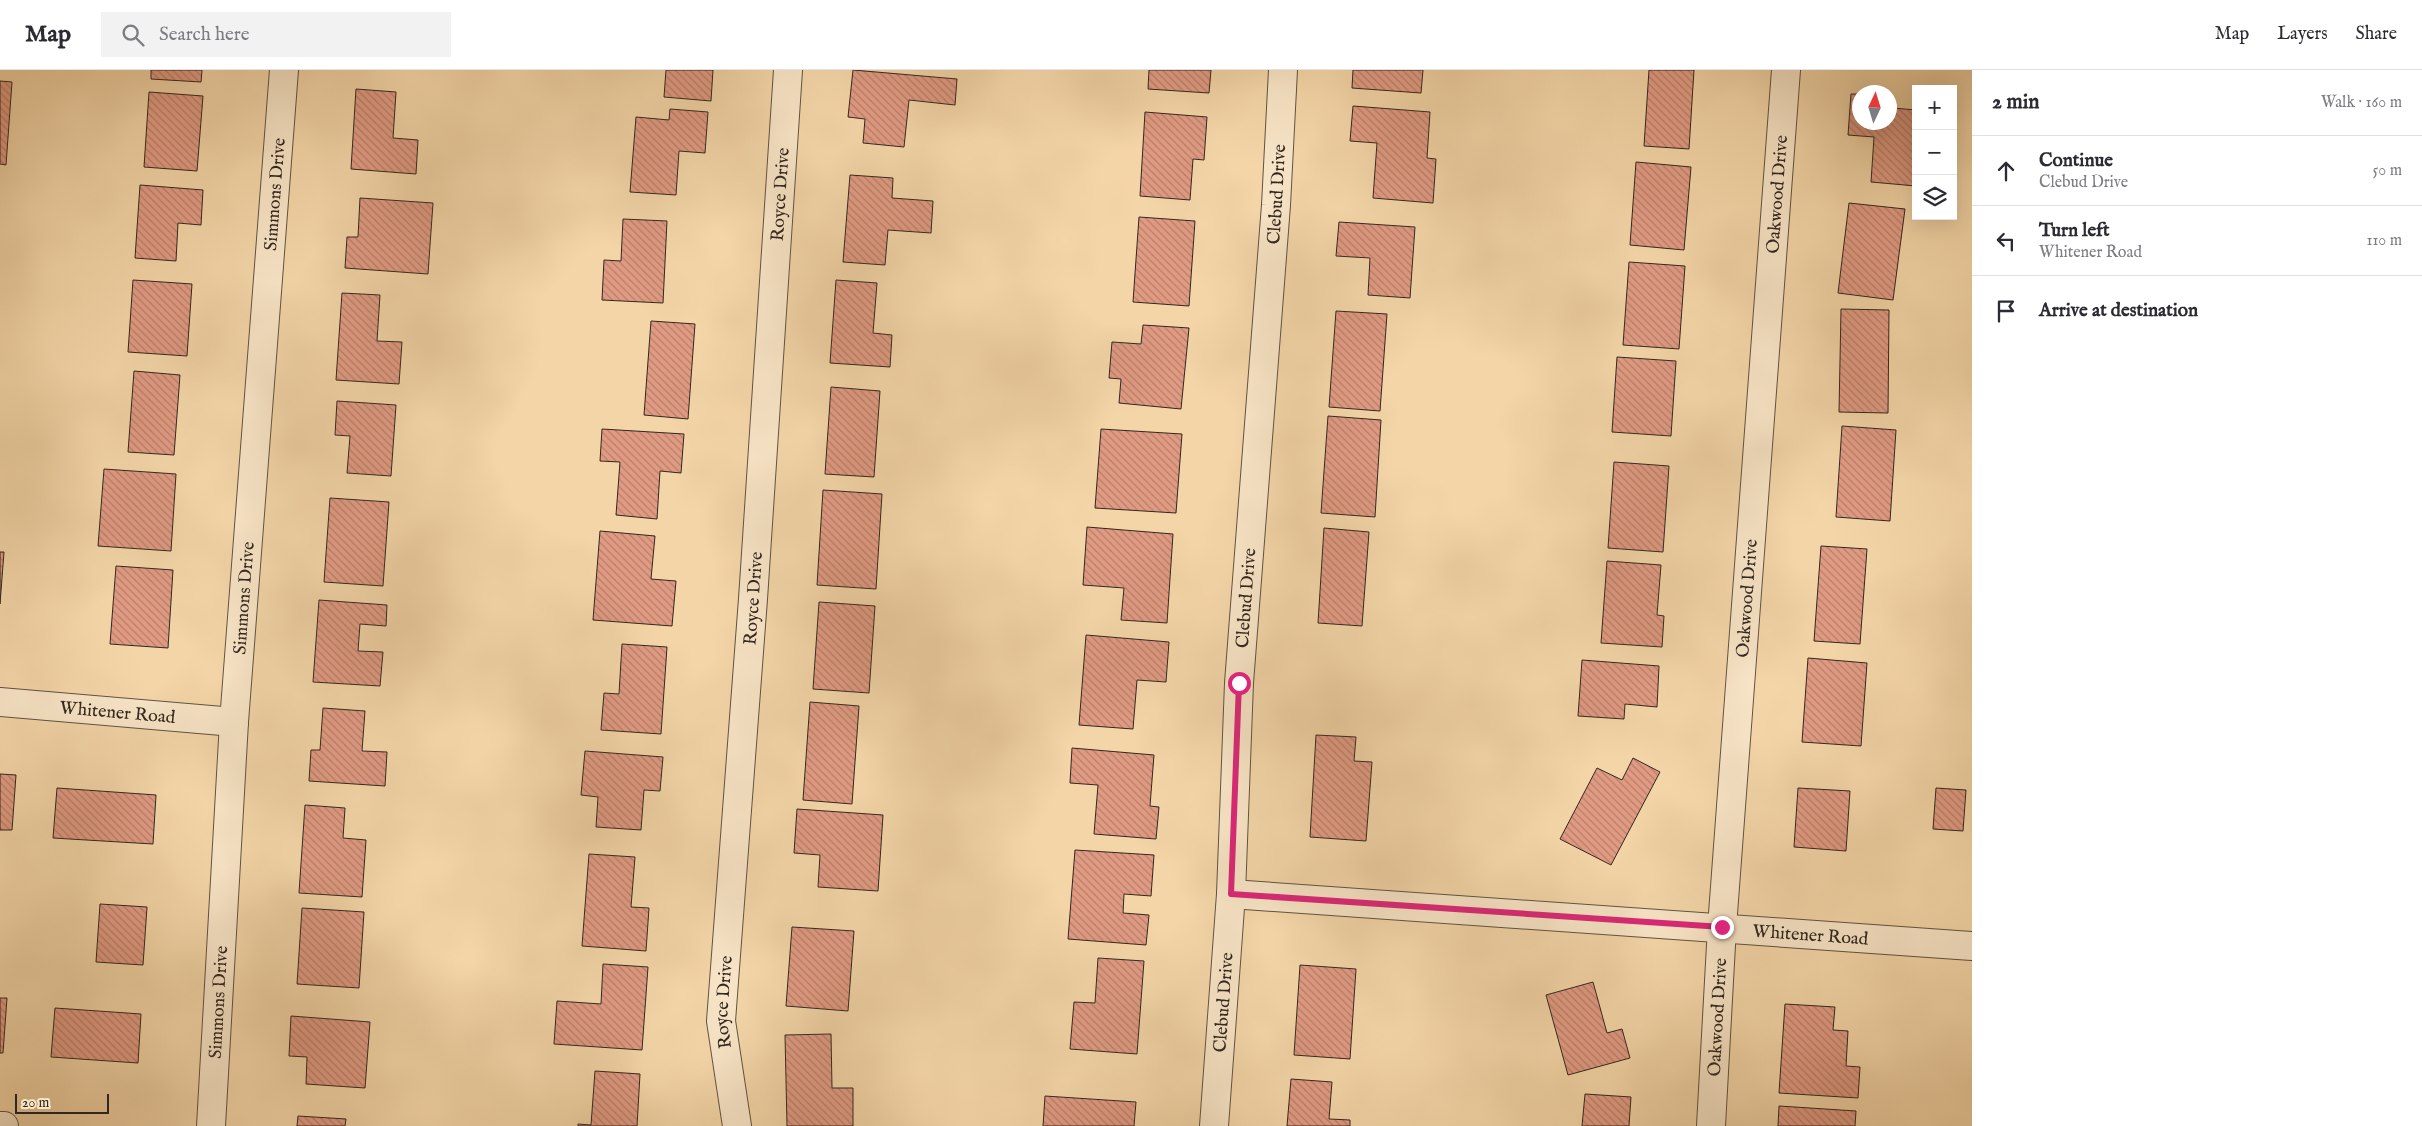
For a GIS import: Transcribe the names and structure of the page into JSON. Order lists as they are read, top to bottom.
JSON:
{
  "streets": {
    "street": [
      "Simmons Drive",
      "Clebud Drive",
      "Oakwood Drive",
      "Royce Drive",
      "Whitener Road"
    ]
  },
  "crossings": [
    ["Simmons Drive", "Whitener Road"],
    ["Clebud Drive", "Whitener Road"],
    ["Oakwood Drive", "Whitener Road"]
  ],
  "scale_bar": "20 m",
  "north": "top",
  "page": {
    "header": "Map",
    "search": "Search here",
    "nav": ["Map", "Layers", "Share"],
    "heading": ["2 min", "Walk · 160 m"],
    "map_buttons": ["+", "−"],
    "list": [
      ["Continue", "Clebud Drive", "50 m"],
      ["Turn left", "Whitener Road", "110 m"],
      "Arrive at destination"
    ],
    "scale": "20 m"
  }
}
